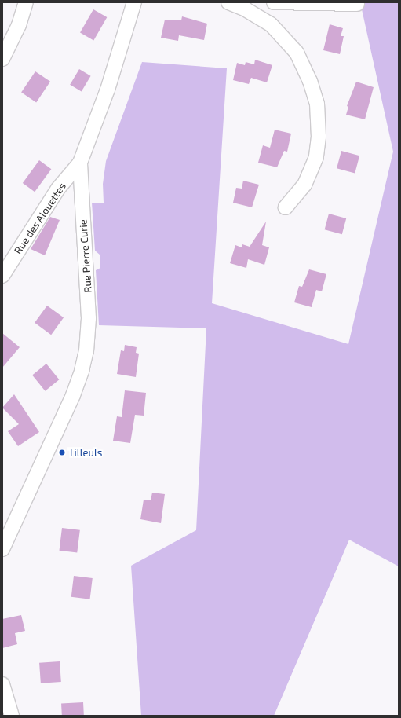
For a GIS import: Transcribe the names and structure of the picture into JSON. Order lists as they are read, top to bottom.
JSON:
{
  "streets": {
    "street": ["Rue des Alouettes", "Rue Pierre Curie"]
  },
  "crossings": [
    ["Rue des Alouettes", "Rue Pierre Curie"]
  ],
  "places": ["Tilleuls"]
}
